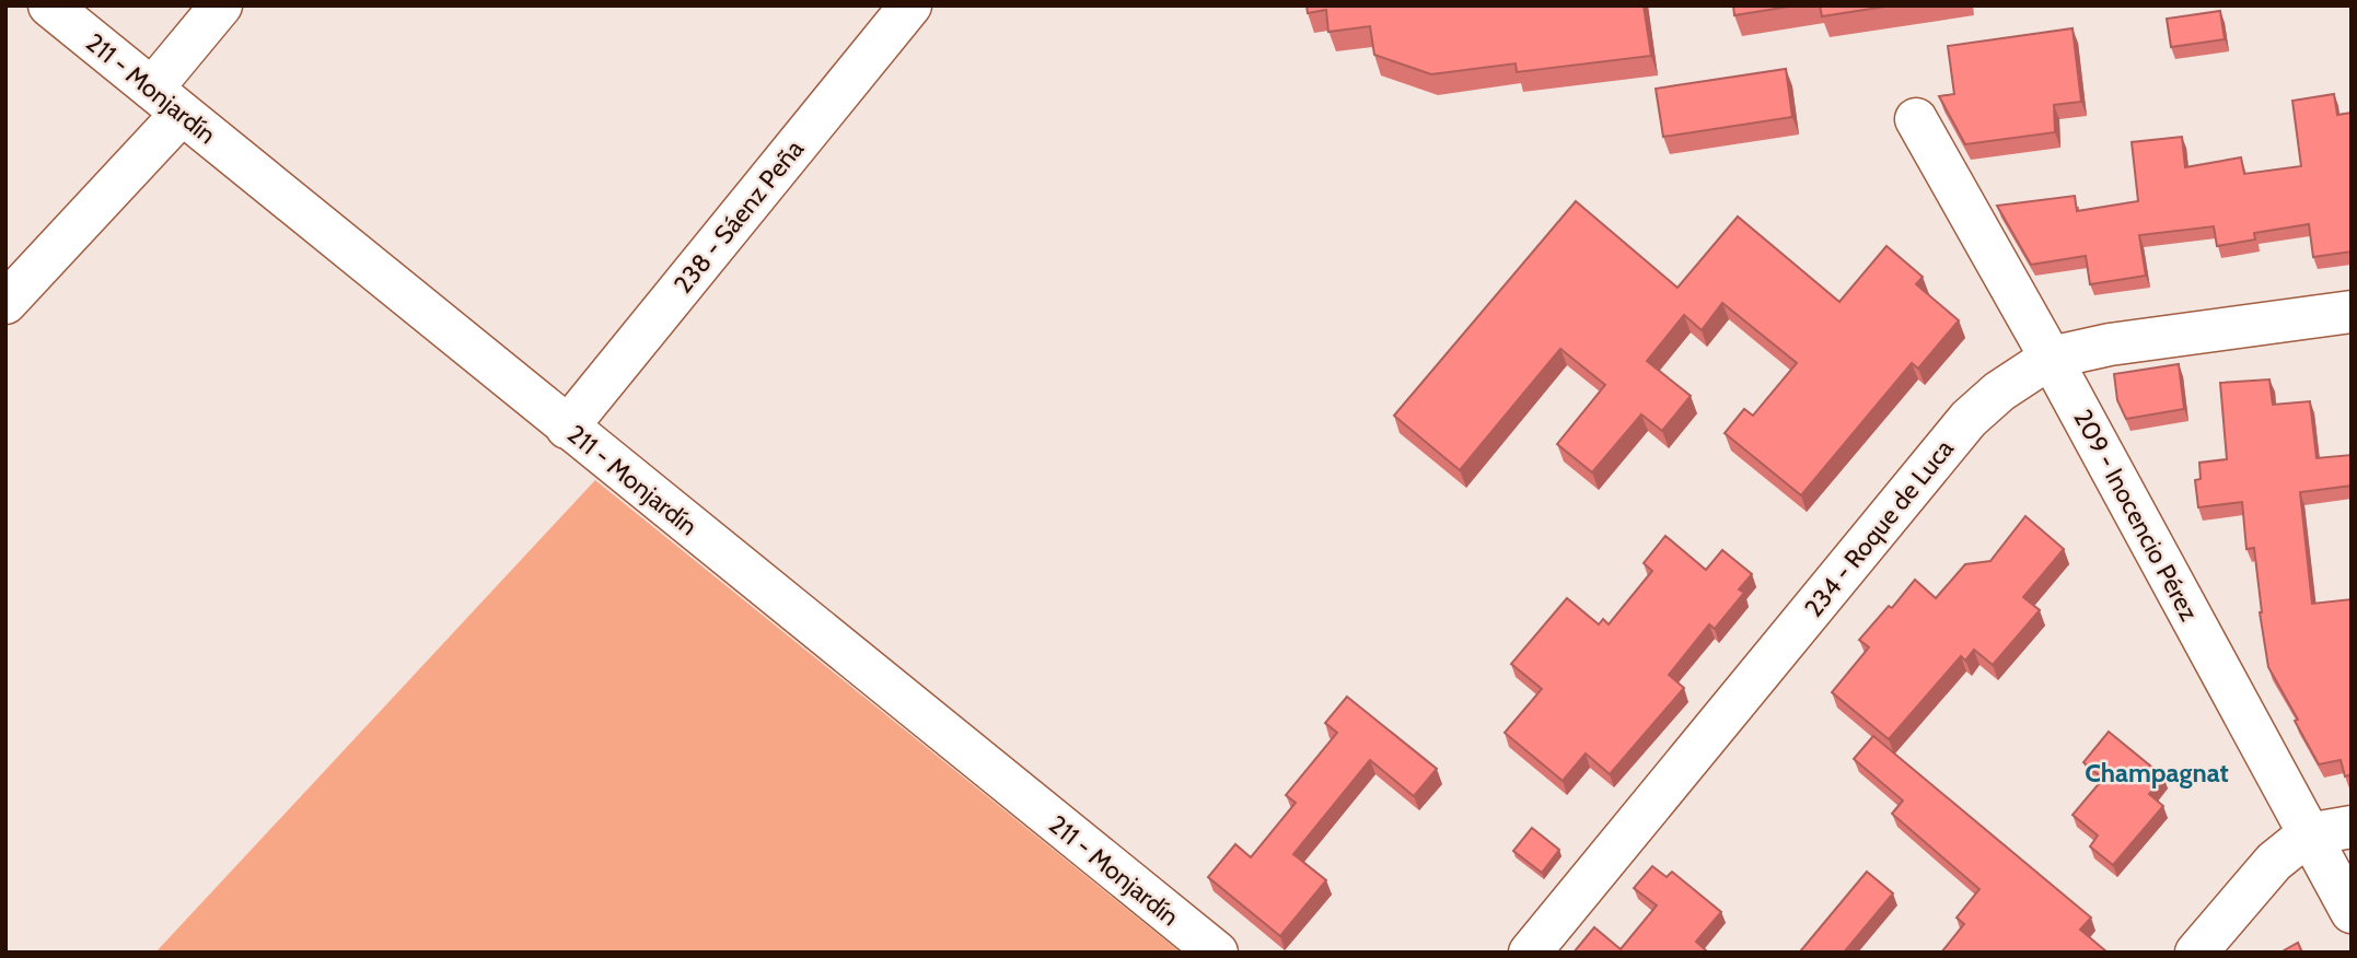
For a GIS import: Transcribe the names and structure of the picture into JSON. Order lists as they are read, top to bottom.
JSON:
{
  "streets": {
    "street": [
      "211 - Monjardín",
      "238 - Sáenz Peña",
      "209 - Inocencio Pérez",
      "234 - Roque de Luca"
    ]
  },
  "crossings": [
    ["211 - Monjardín", "238 - Sáenz Peña"],
    ["209 - Inocencio Pérez", "234 - Roque de Luca"]
  ],
  "districts": ["Champagnat"]
}
